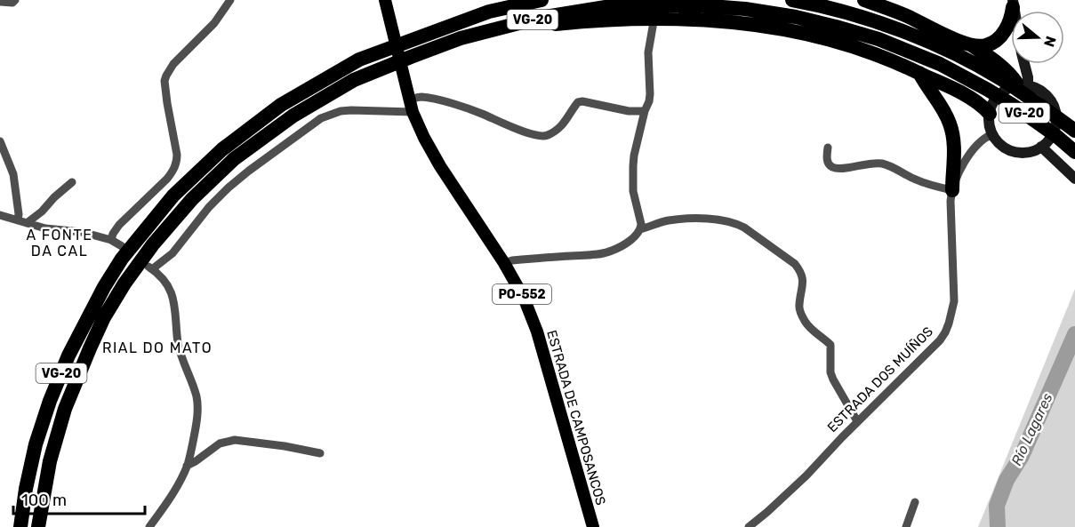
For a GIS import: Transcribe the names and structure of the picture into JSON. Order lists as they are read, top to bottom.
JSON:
{
  "streets": {
    "highway": ["VG-20"],
    "main road": ["PO-552", "ESTRADA DE CAMPOSANCOS"],
    "street": ["ESTRADA DOS MUÍÑOS"]
  },
  "districts": ["A FONTE DA CAL", "RIAL DO MATO"],
  "water": ["Río Lagares"],
  "scale_bar": "100 m",
  "north": "right"
}
